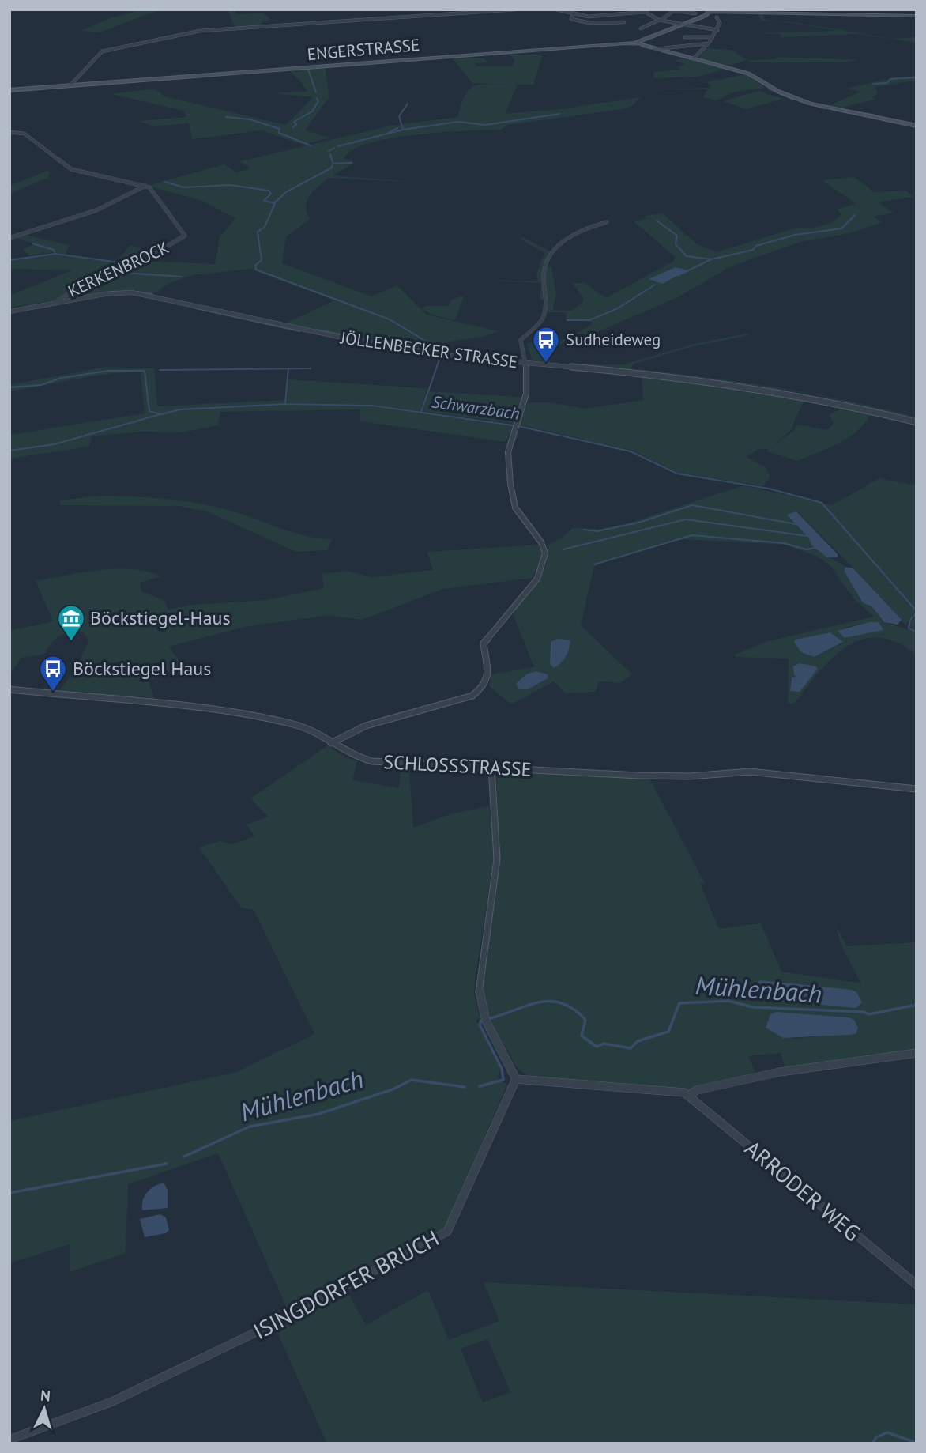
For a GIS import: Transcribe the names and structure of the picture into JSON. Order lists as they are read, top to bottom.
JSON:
{
  "streets": {
    "main road": ["ENGERSTRASSE"],
    "street": [
      "KERKENBROCK",
      "JÖLLENBECKER STRASSE",
      "SCHLOSSSTRASSE",
      "ARRODER WEG",
      "ISINGDORFER BRUCH"
    ]
  },
  "crossings": [
    ["KERKENBROCK", "JÖLLENBECKER STRASSE"]
  ],
  "water": ["Schwarzbach", "Mühlenbach"],
  "places": {
    "bus stop": ["Sudheideweg", "Böckstiegel Haus"],
    "museum": ["Böckstiegel-Haus"]
  },
  "north": "top"
}
